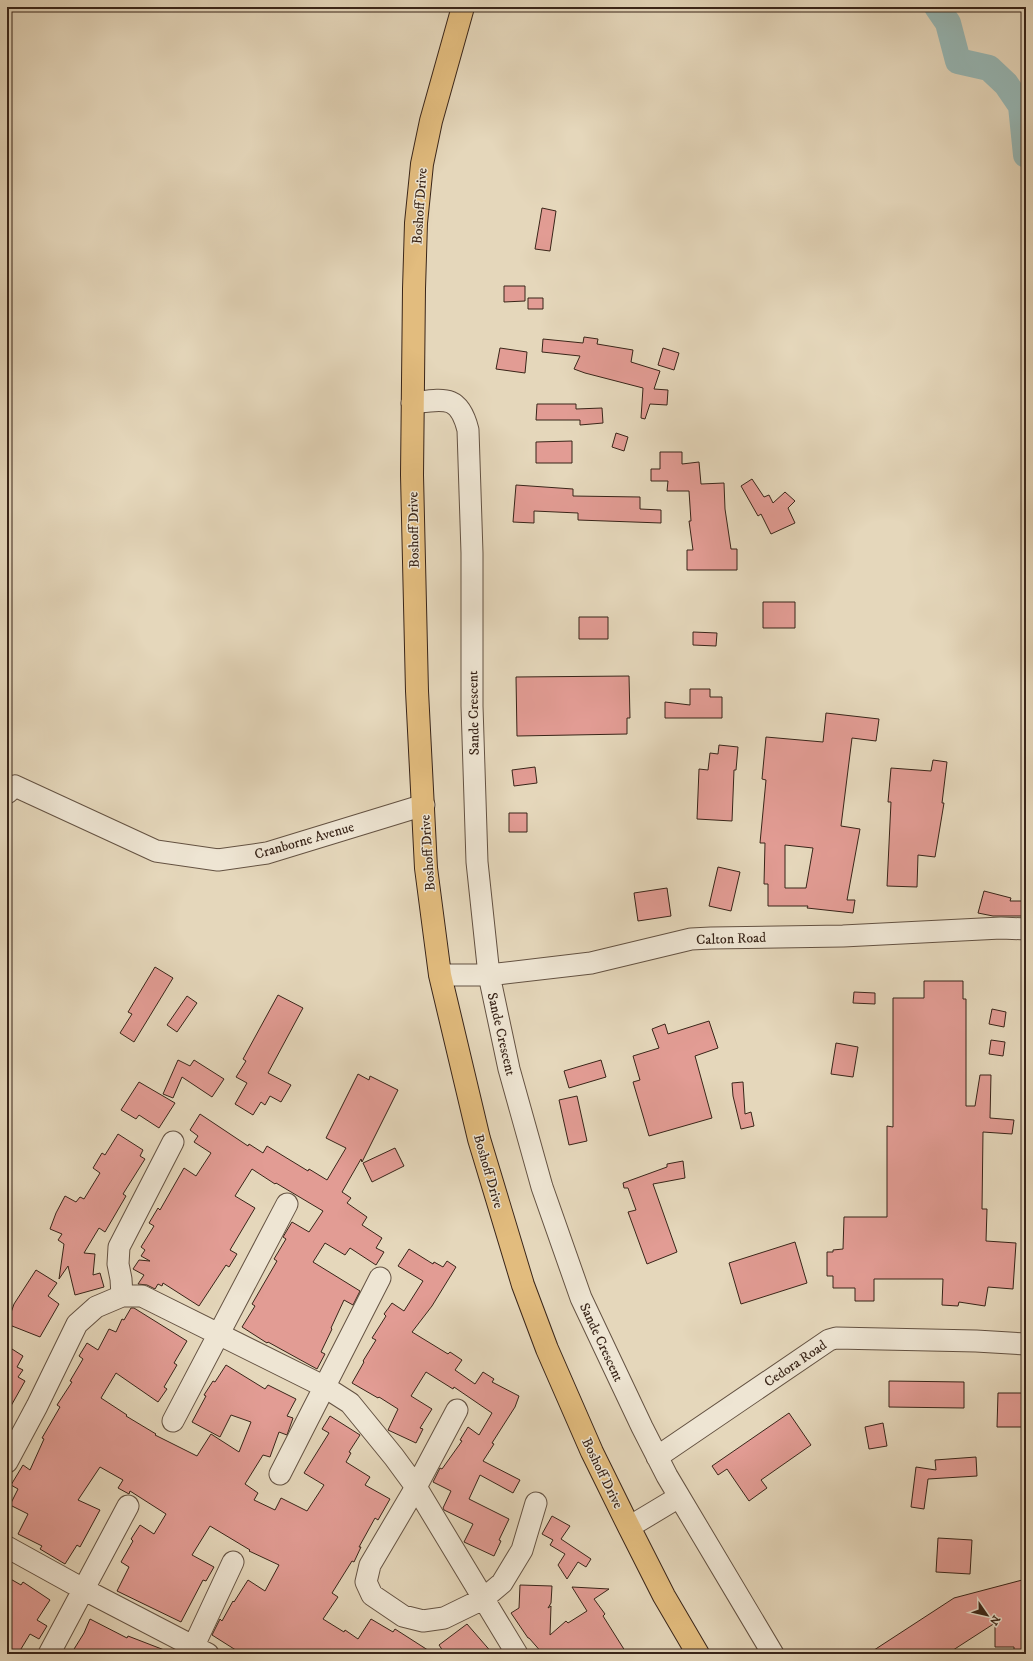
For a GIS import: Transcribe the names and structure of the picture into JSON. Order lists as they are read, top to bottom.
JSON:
{
  "streets": {
    "main road": ["Boshoff Drive"],
    "street": [
      "Sande Crescent",
      "Cranborne Avenue",
      "Calton Road",
      "Cedora Road"
    ]
  },
  "crossings": [
    ["Boshoff Drive", "Sande Crescent"],
    ["Boshoff Drive", "Cranborne Avenue"],
    ["Boshoff Drive", "Calton Road"],
    ["Sande Crescent", "Calton Road"],
    ["Sande Crescent", "Cedora Road"]
  ],
  "north": "bottom right"
}
